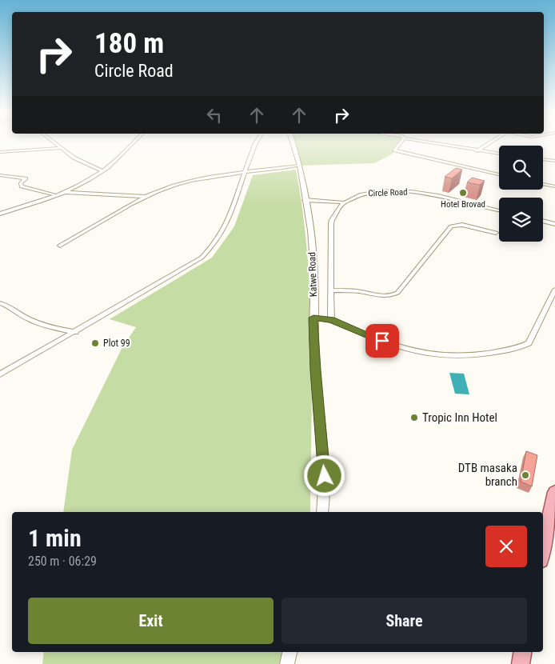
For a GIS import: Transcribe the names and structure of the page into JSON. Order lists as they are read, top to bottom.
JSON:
{
  "streets": {
    "street": ["Circle Road", "Katwe Road"]
  },
  "places": [
    "Hotel Brovad",
    "Plot 99",
    "Tropic Inn Hotel",
    "DTB masaka branch"
  ],
  "page": {
    "turn": ["180 m", "Circle Road"],
    "heading": ["1 min", "250 m · 06:29"],
    "buttons": ["Exit", "Share"]
  }
}
